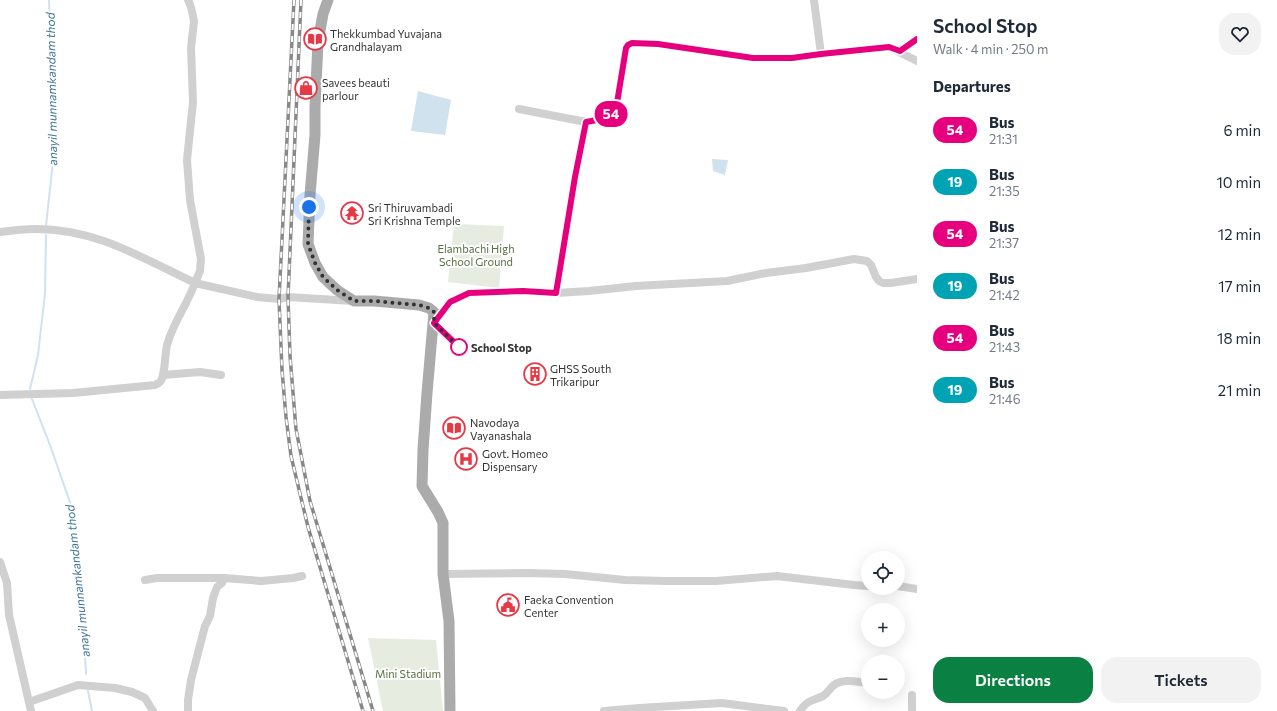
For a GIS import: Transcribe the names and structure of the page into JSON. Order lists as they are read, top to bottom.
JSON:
{
  "water": ["anayil munnamkandam thod"],
  "parks": ["Elambachi High School Ground", "Mini Stadium"],
  "places": {
    "library": ["Thekkumbad Yuvajana Grandhalayam", "Navodaya Vayanashala"],
    "shop": ["Savees beauti parlour"],
    "temple": ["Sri Thiruvambadi Sri Krishna Temple"],
    "other": ["School Stop"],
    "building": ["GHSS South Trikaripur"],
    "hospital": ["Govt. Homeo Dispensary"],
    "public building": ["Faeka Convention Center"]
  },
  "lines": ["bus line 54"],
  "page": {
    "on_map": "54",
    "heading": [
      ["School Stop", "Walk · 4 min · 250 m"],
      "Departures"
    ],
    "list": [
      {
        "mark": "54",
        "name": "Bus",
        "note": "21:31",
        "value": "6 min"
      },
      {
        "mark": "19",
        "name": "Bus",
        "note": "21:35",
        "value": "10 min"
      },
      {
        "mark": "54",
        "name": "Bus",
        "note": "21:37",
        "value": "12 min"
      },
      {
        "mark": "19",
        "name": "Bus",
        "note": "21:42",
        "value": "17 min"
      },
      {
        "mark": "54",
        "name": "Bus",
        "note": "21:43",
        "value": "18 min"
      },
      {
        "mark": "19",
        "name": "Bus",
        "note": "21:46",
        "value": "21 min"
      }
    ],
    "map_buttons": ["+", "−"],
    "buttons": ["Directions", "Tickets"]
  }
}
